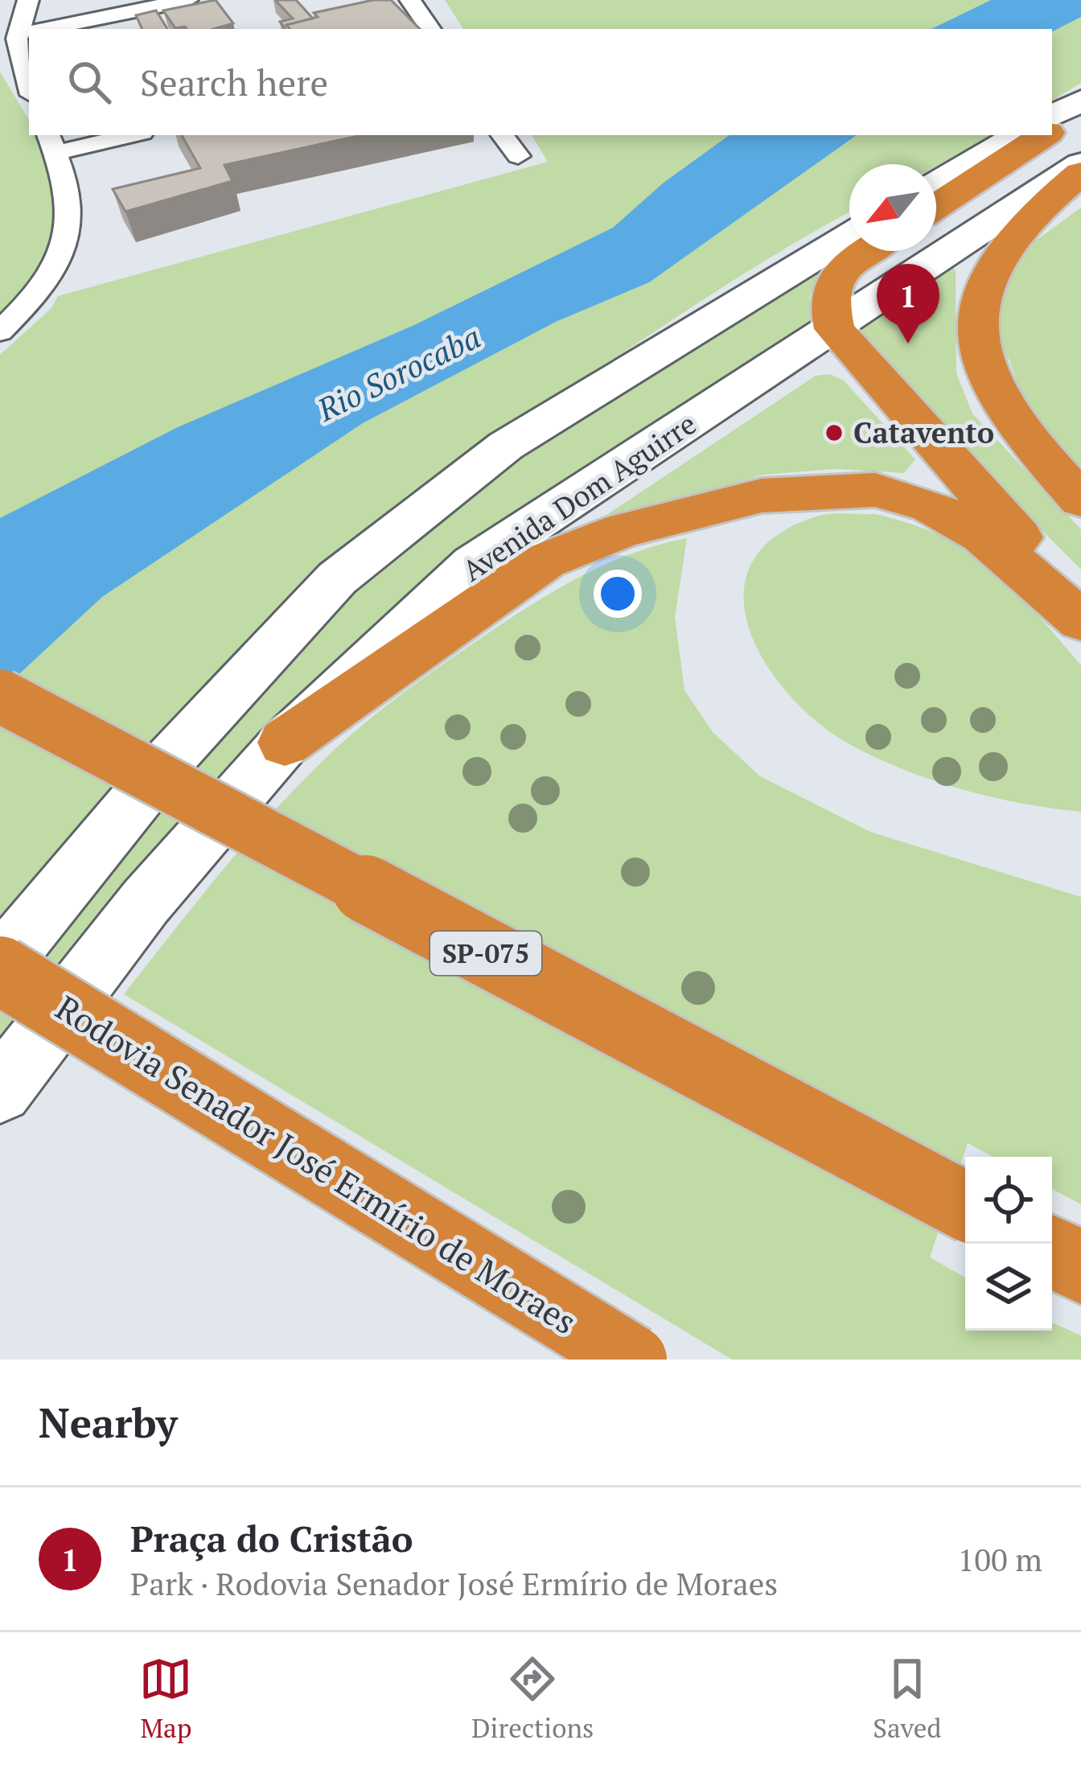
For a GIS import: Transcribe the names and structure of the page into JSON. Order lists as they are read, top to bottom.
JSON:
{
  "streets": {
    "highway": ["SP-075", "Rodovia Senador José Ermírio de Moraes"],
    "main road": ["Avenida Dom Aguirre"]
  },
  "water": ["Rio Sorocaba"],
  "places": ["Catavento"],
  "north": "bottom left",
  "page": {
    "search": "Search here",
    "pins": "1",
    "heading": "Nearby",
    "list": [
      {
        "mark": "1",
        "name": "Praça do Cristão",
        "note": "Park · Rodovia Senador José Ermírio de Moraes",
        "value": "100 m"
      }
    ],
    "nav": ["Map", "Directions", "Saved"]
  }
}
